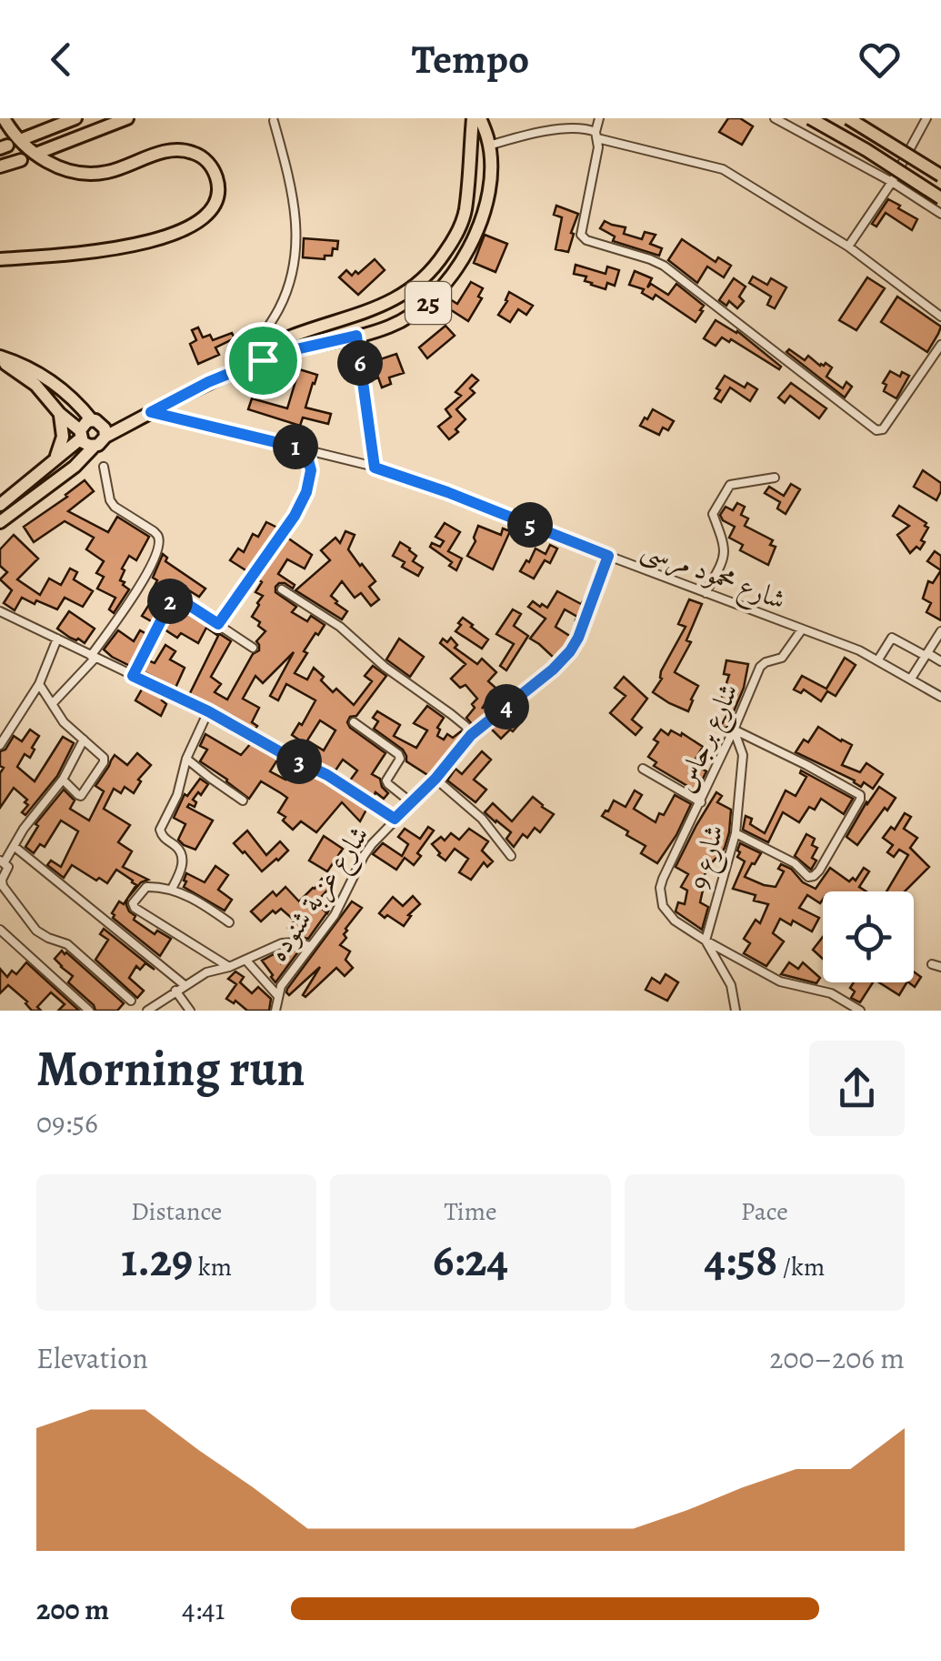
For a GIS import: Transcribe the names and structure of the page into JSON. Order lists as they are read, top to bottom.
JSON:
{
  "streets": {
    "main road": ["25"],
    "street": [
      "شارع محمود مرسى",
      "شارع برجاس",
      "شارع 9",
      "شارع عزبة شنوده"
    ]
  },
  "crossings": [
    ["25", "شارع محمود مرسى"],
    ["شارع محمود مرسى", "شارع برجاس"],
    ["شارع محمود مرسى", "شارع عزبة شنوده"],
    ["شارع برجاس", "شارع 9"]
  ],
  "page": {
    "header": "Tempo",
    "pins": [
      "6",
      "1",
      "5",
      "2",
      "4",
      "3"
    ],
    "heading": ["Morning run", "09:56"],
    "stats": [
      ["Distance", "1.29 km"],
      ["Time", "6:24"],
      ["Pace", "4:58 /km"]
    ],
    "chart": ["Elevation", "200–206 m"],
    "list": [
      {
        "name": "200 m",
        "note": "4:41"
      }
    ]
  }
}
